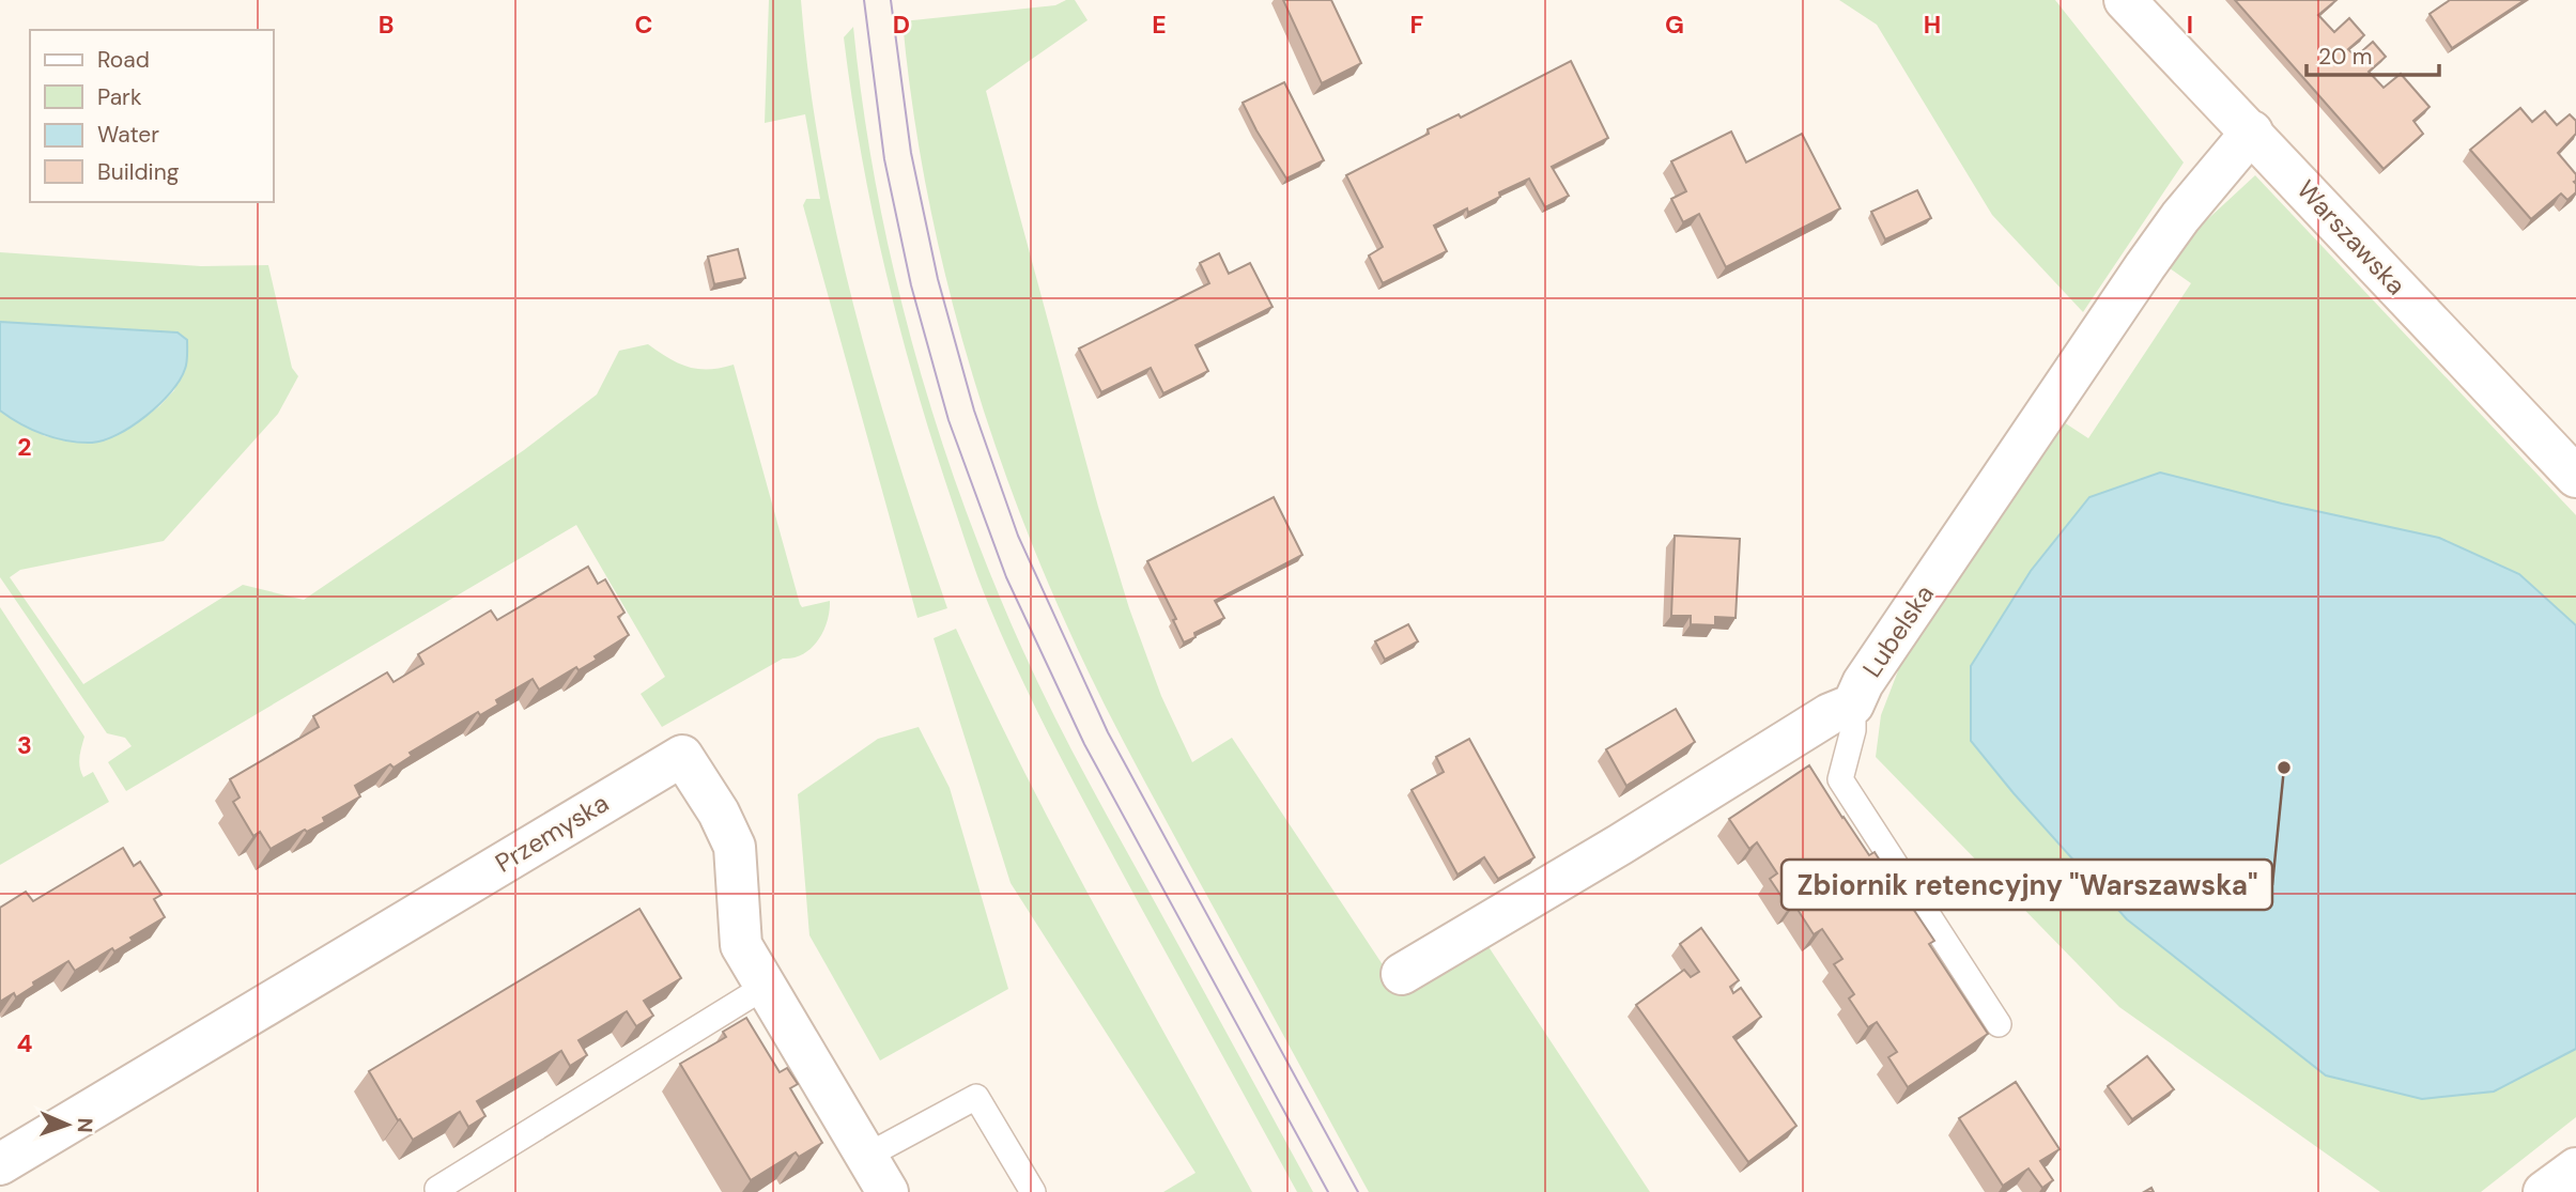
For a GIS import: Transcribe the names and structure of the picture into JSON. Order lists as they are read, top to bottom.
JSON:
{
  "streets": {
    "street": ["Warszawska", "Lubelska", "Przemyska"]
  },
  "crossings": [
    ["Warszawska", "Lubelska"]
  ],
  "places": ["Zbiornik retencyjny \"Warszawska\""],
  "legend": [
    "Road",
    "Park",
    "Water",
    "Building"
  ],
  "scale_bar": "20 m",
  "north": "right",
  "grid": {
    "columns": [
      "B",
      "C",
      "D",
      "E",
      "F",
      "G",
      "H",
      "I"
    ],
    "rows": ["2", "3", "4"]
  }
}
